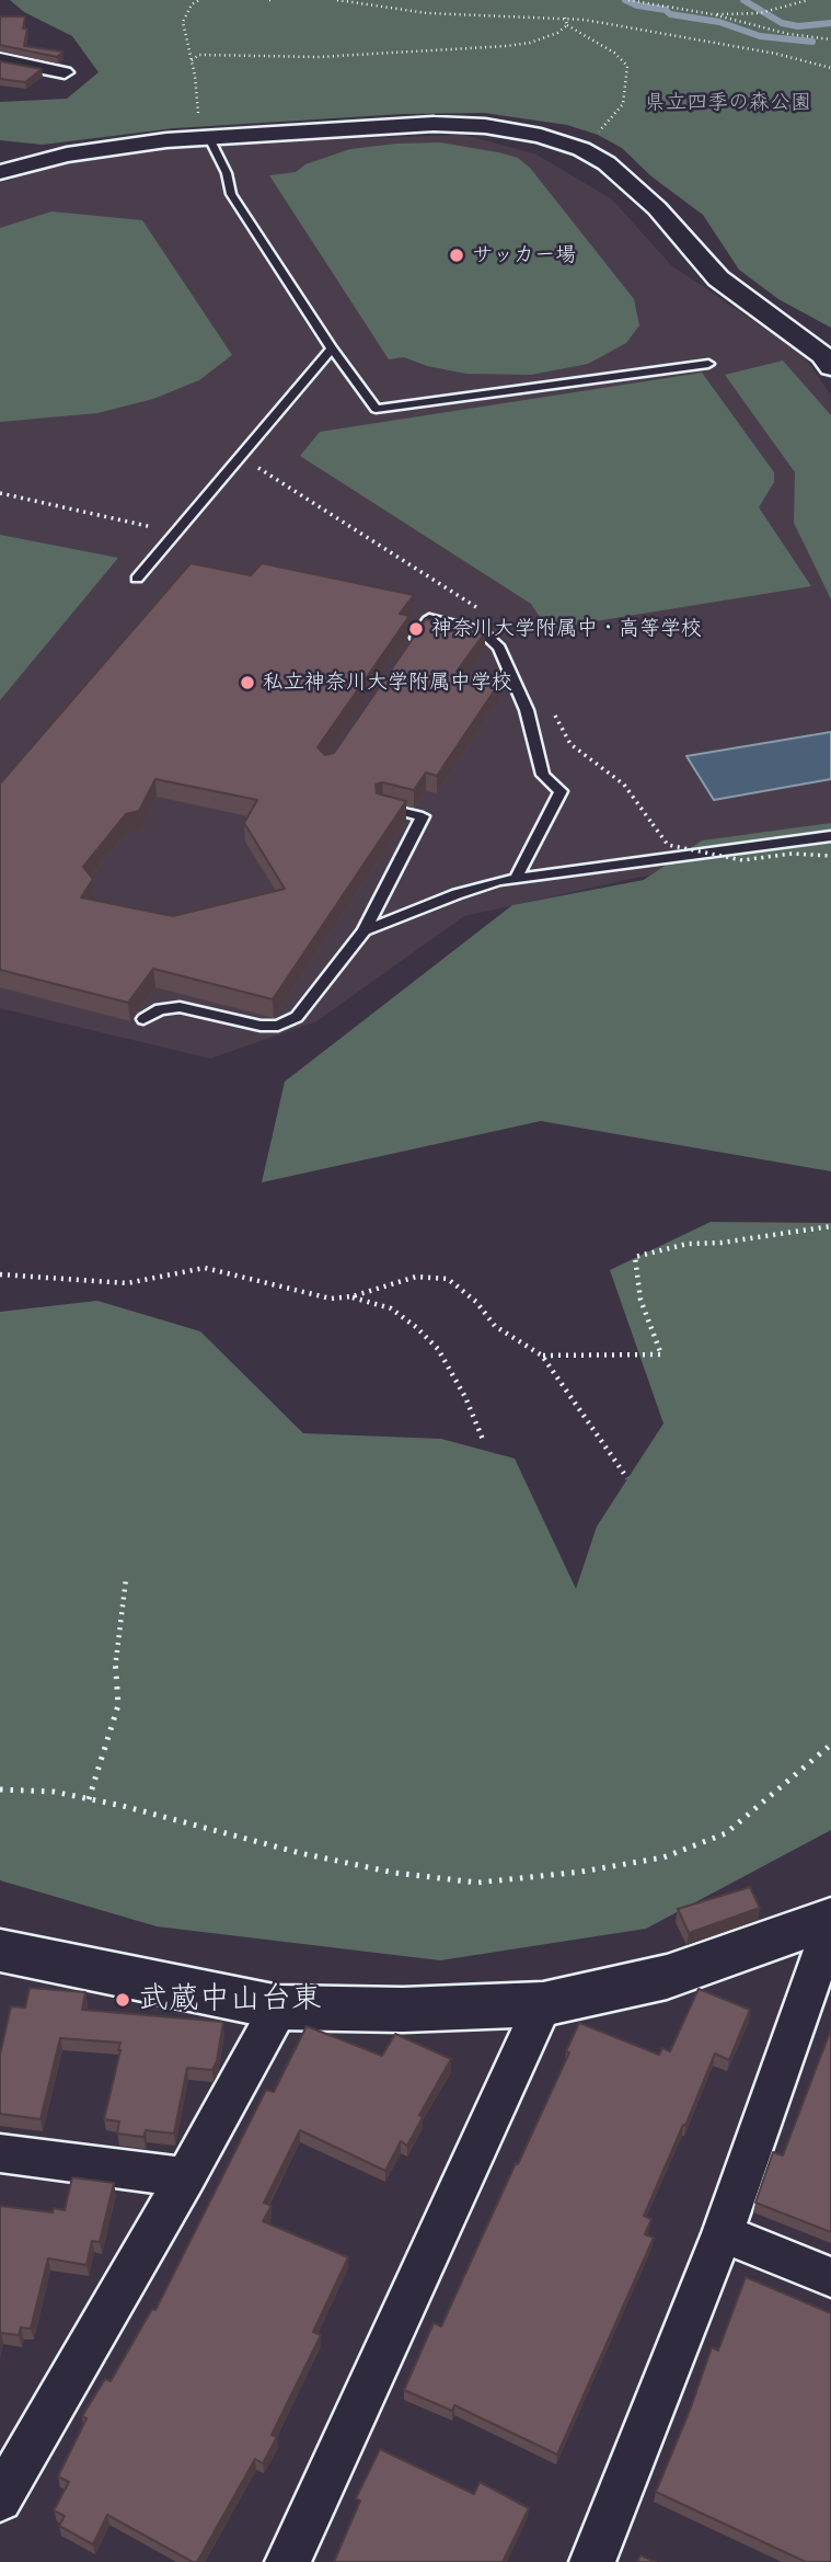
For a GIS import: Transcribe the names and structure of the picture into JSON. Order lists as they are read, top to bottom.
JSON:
{
  "parks": ["県立四季の森公園"],
  "places": [
    "サッカー場",
    "神奈川大学附属中・高等学校",
    "私立神奈川大学附属中学校",
    "武蔵中山台東"
  ]
}
